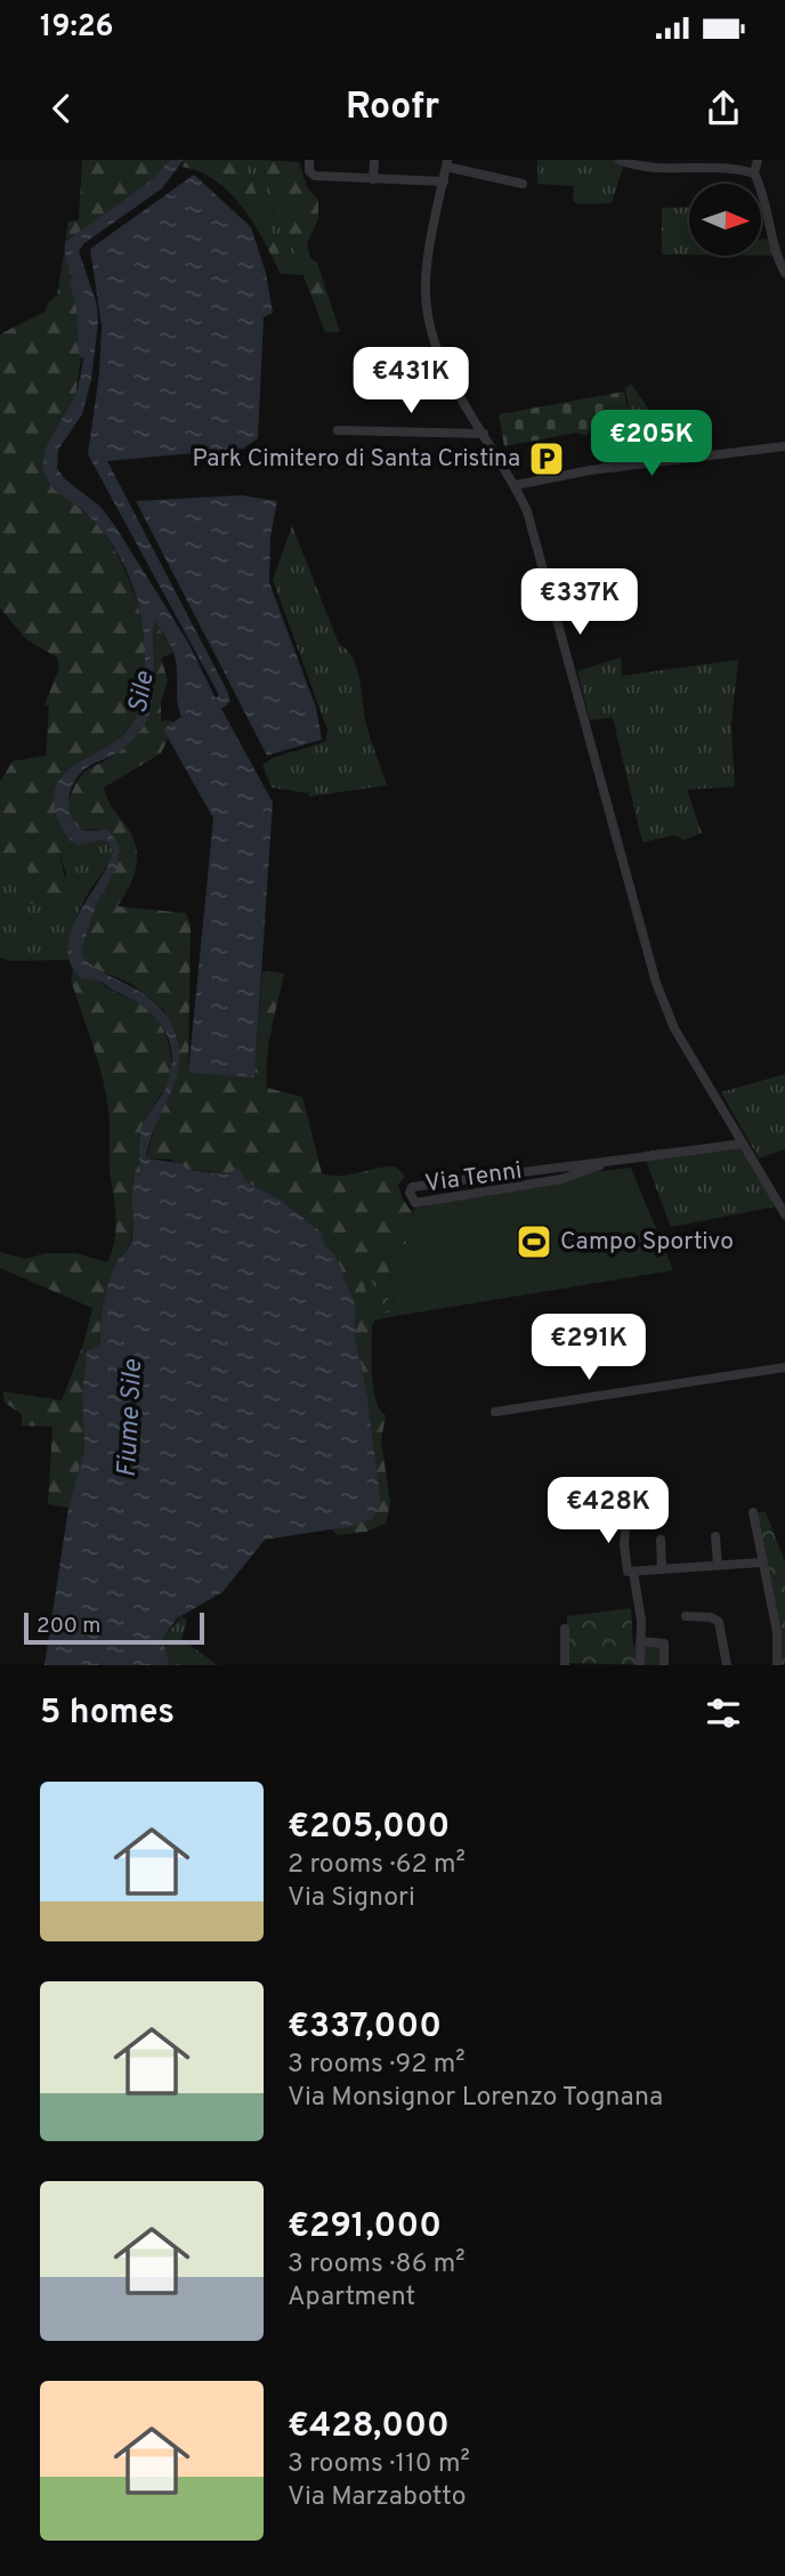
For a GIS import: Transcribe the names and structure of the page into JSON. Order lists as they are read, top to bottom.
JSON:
{
  "streets": {
    "street": ["Via Tenni"]
  },
  "water": ["Sile", "Fiume Sile"],
  "places": {
    "parking": ["Park Cimitero di Santa Cristina"],
    "sports": ["Campo Sportivo"]
  },
  "scale_bar": "200 m",
  "north": "right",
  "page": {
    "status": "19:26",
    "header": "Roofr",
    "price": [
      "€431K",
      "€205K",
      "€337K",
      "€291K",
      "€428K"
    ],
    "scale": "200 m",
    "heading": "5 homes",
    "list": [
      {
        "name": "€205,000",
        "note": "2 rooms · 62 m² · Via Signori"
      },
      {
        "name": "€337,000",
        "note": "3 rooms · 92 m² · Via Monsignor Lorenzo Tognana"
      },
      {
        "name": "€291,000",
        "note": "3 rooms · 86 m² · Apartment"
      },
      {
        "name": "€428,000",
        "note": "3 rooms · 110 m² · Via Marzabotto"
      }
    ]
  }
}
